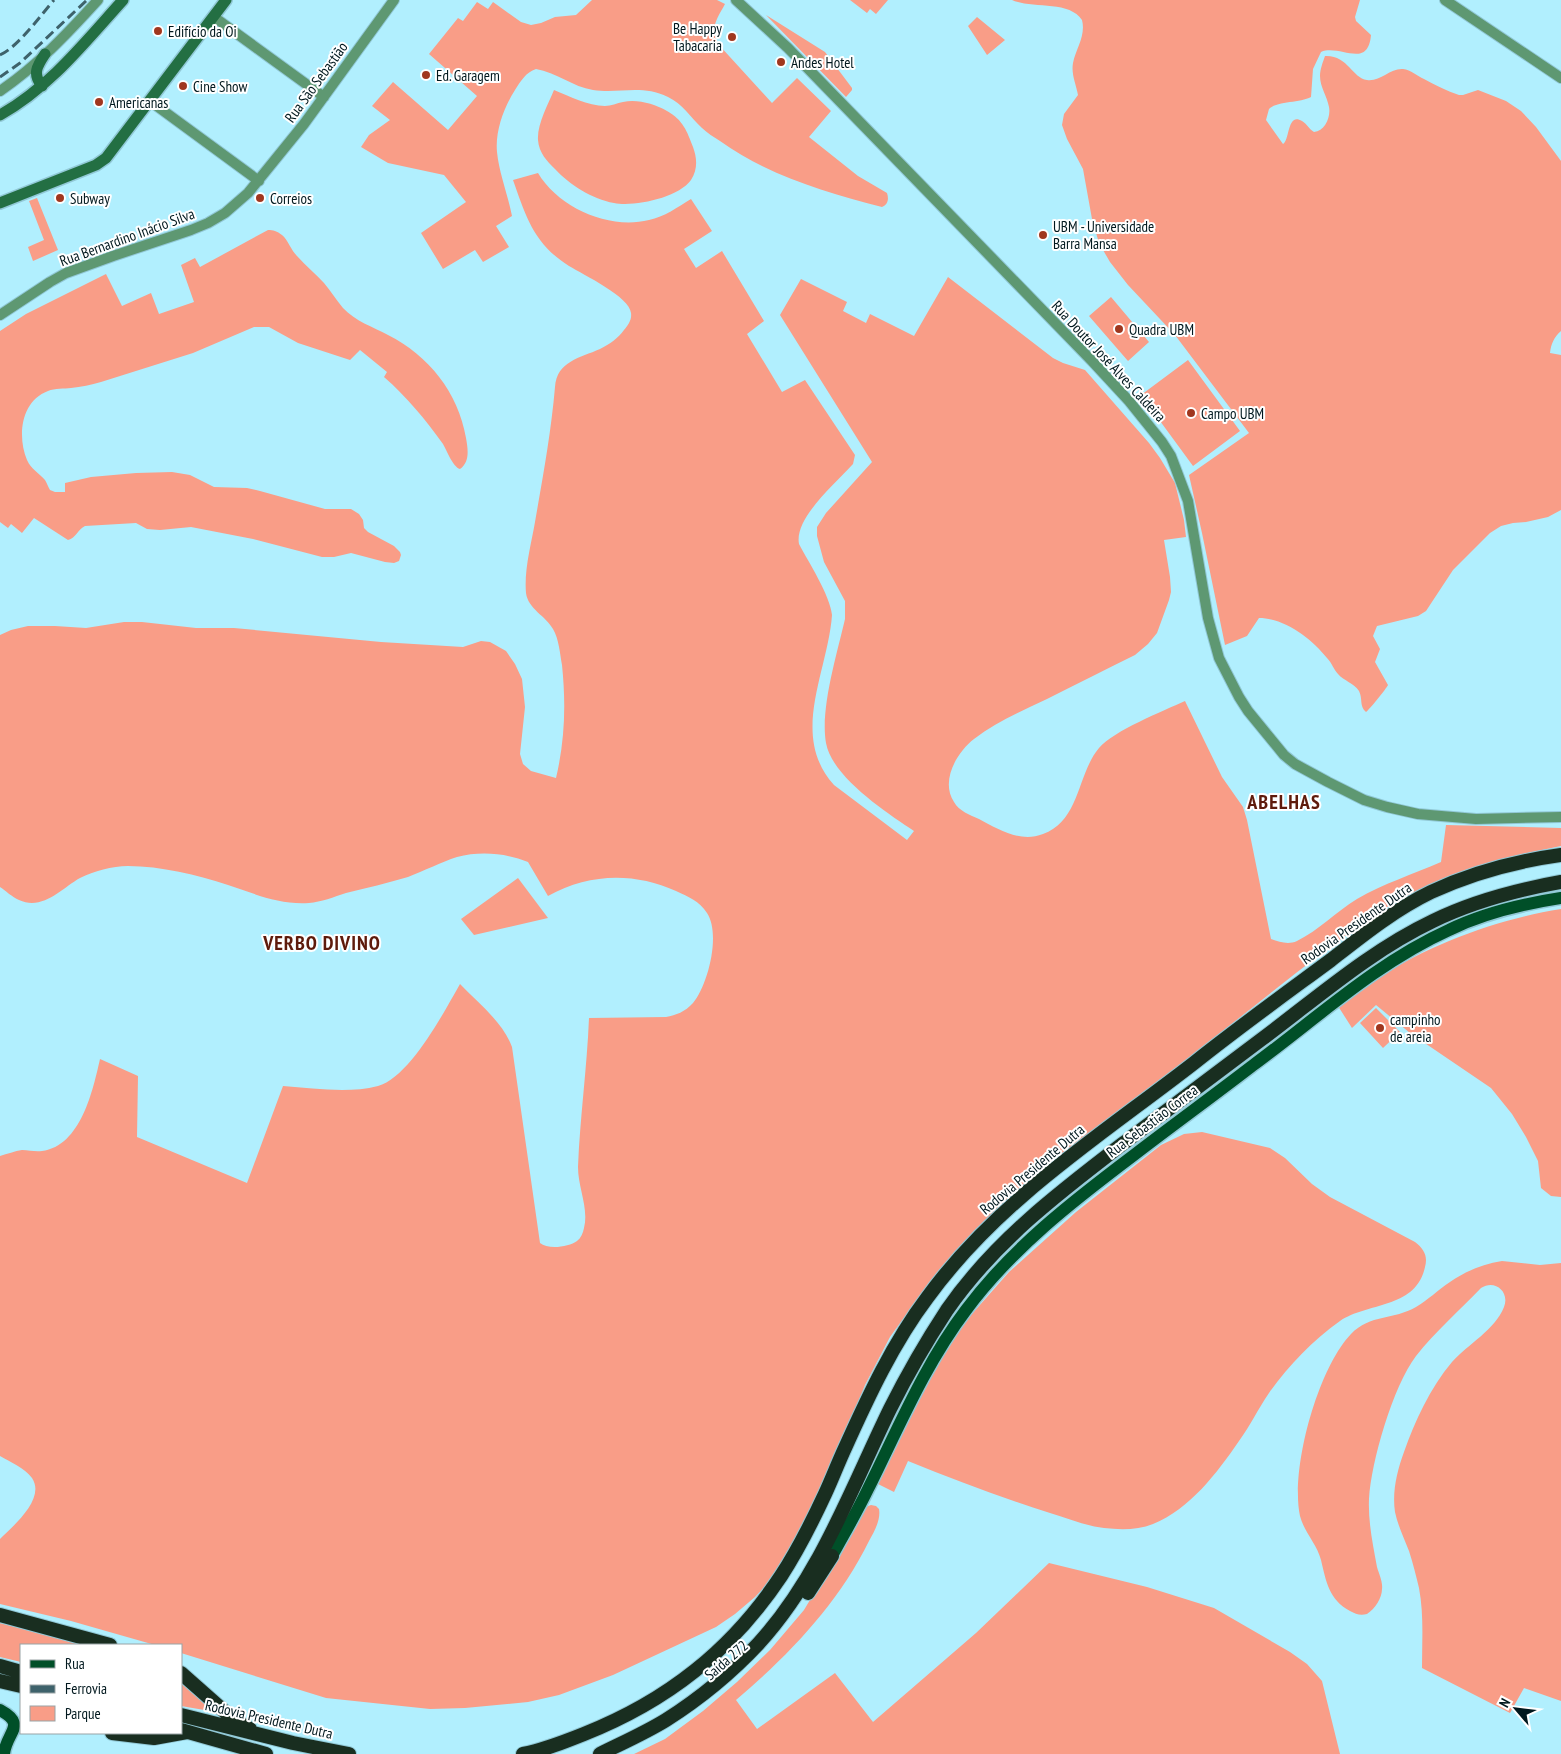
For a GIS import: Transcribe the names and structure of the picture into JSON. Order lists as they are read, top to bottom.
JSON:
{
  "streets": {
    "highway": ["Rodovia Presidente Dutra", "Saída 272"],
    "main road": ["Rua Sebastião Correa"],
    "street": ["Rua São Sebastião", "Rua Bernardino Inácio Silva", "Rua Doutor José Alves Caldeira"]
  },
  "crossings": [
    ["Rua São Sebastião", "Rua Bernardino Inácio Silva"],
    ["Rua Sebastião Correa", "Saída 272"]
  ],
  "districts": ["ABELHAS", "VERBO DIVINO"],
  "places": [
    "Edifício da Oi",
    "Be Happy Tabacaria",
    "Andes Hotel",
    "Ed. Garagem",
    "Cine Show",
    "Americanas",
    "Subway",
    "Correios",
    "UBM - Universidade Barra Mansa",
    "Quadra UBM",
    "Campo UBM",
    "campinho de areia"
  ],
  "legend": ["Rua", "Ferrovia", "Parque"],
  "north": "top left"
}
